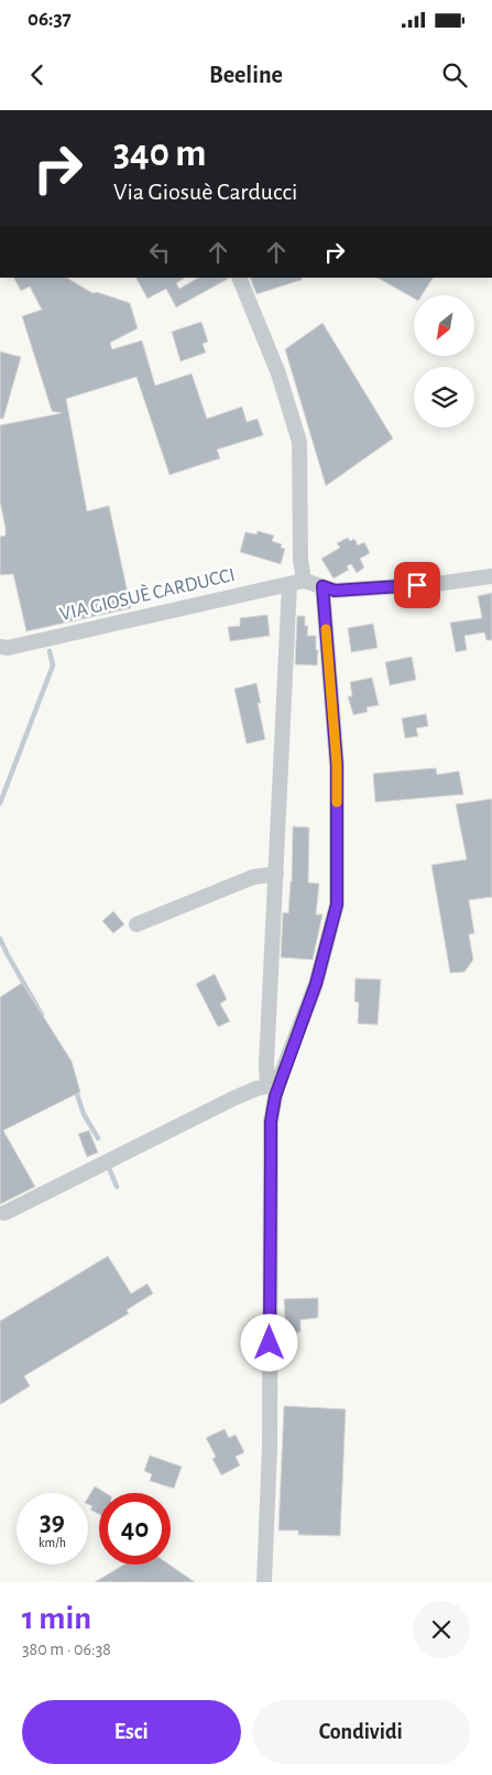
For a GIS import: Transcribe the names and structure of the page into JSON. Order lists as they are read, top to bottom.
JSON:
{
  "streets": {
    "street": ["VIA GIOSUÈ CARDUCCI"]
  },
  "north": "bottom left",
  "page": {
    "status": "06:37",
    "header": "Beeline",
    "turn": ["340 m", "Via Giosuè Carducci"],
    "speed": "39 km/h",
    "limit": "40",
    "heading": ["1 min", "380 m · 06:38"],
    "buttons": ["Esci", "Condividi"]
  }
}
